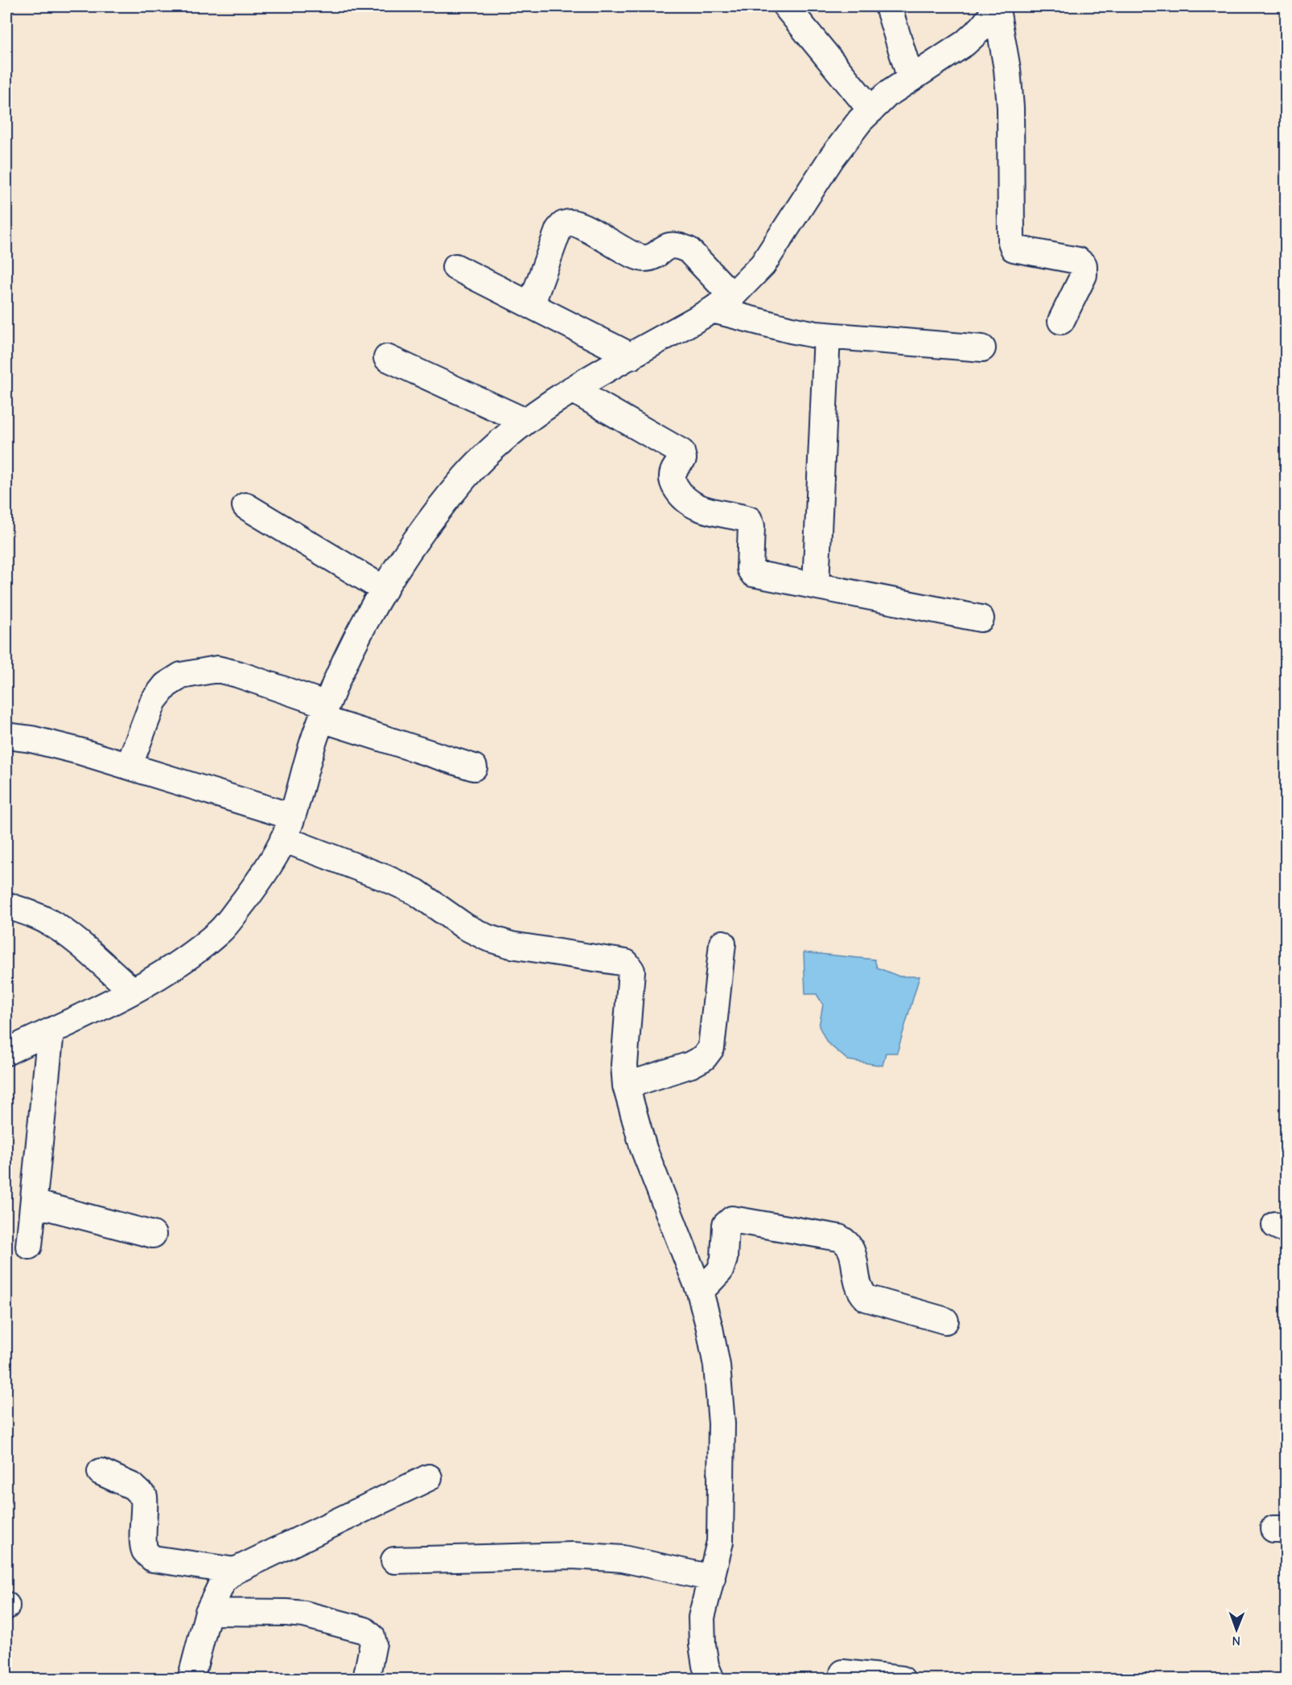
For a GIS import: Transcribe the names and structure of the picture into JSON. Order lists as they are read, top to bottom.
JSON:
{
  "north": "bottom"
}
